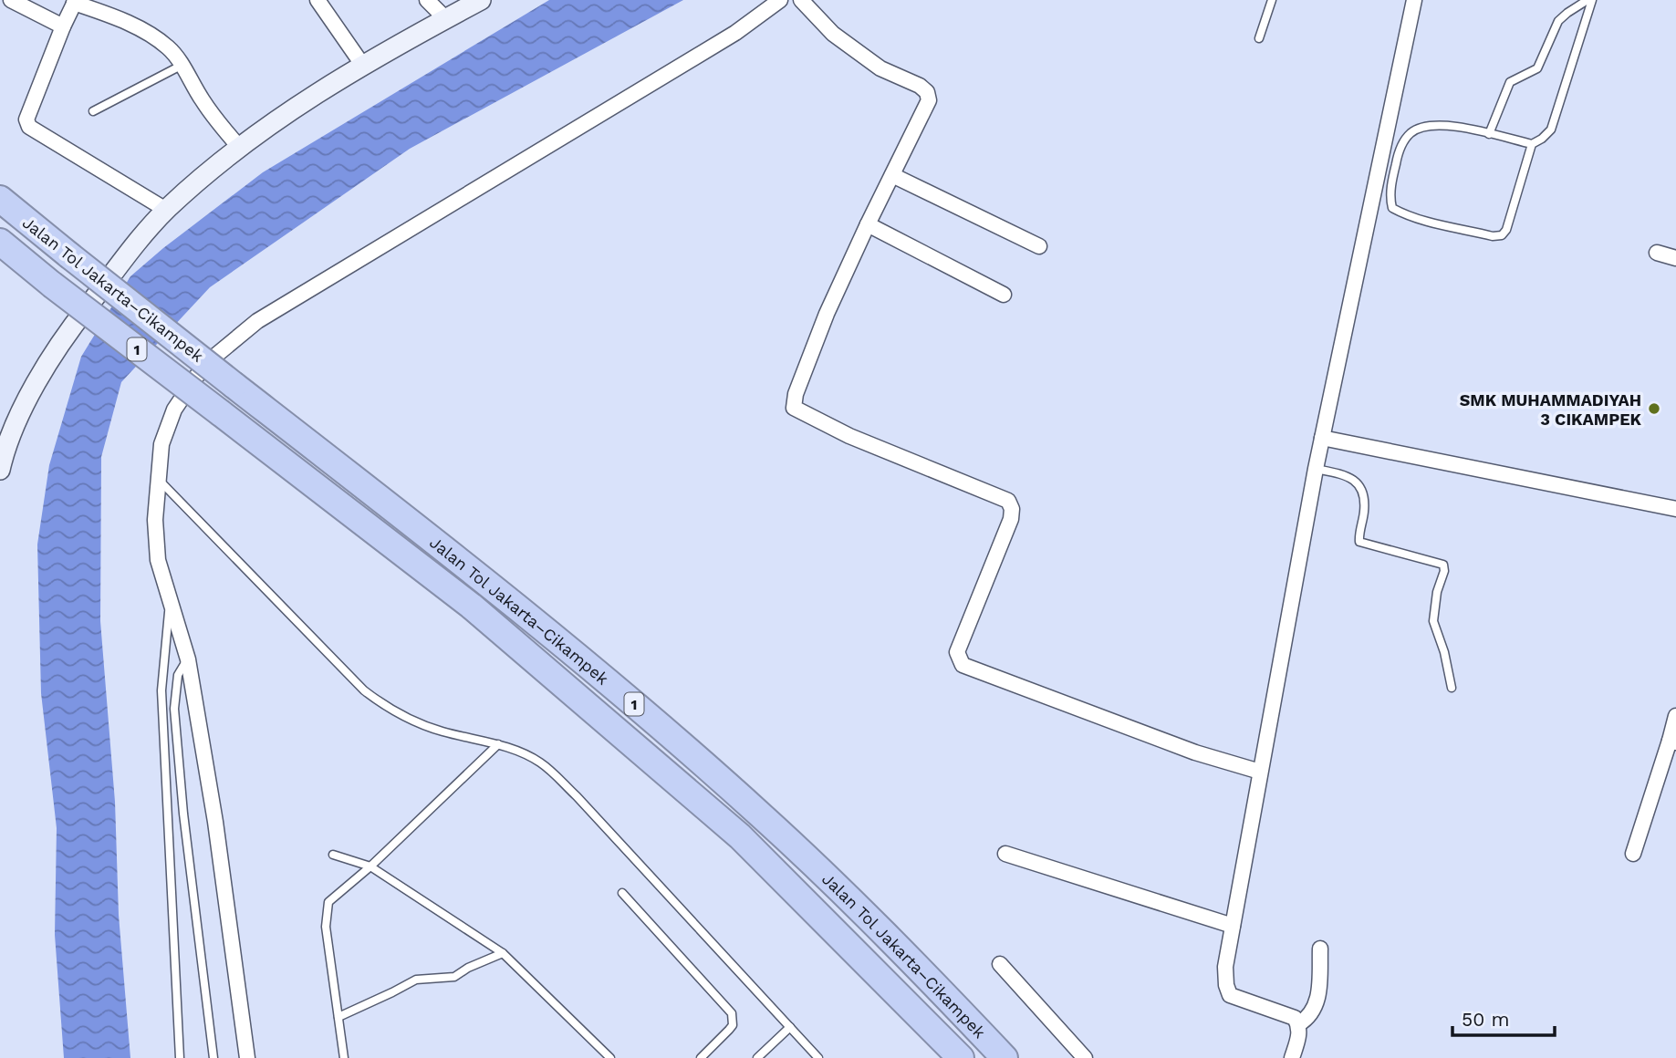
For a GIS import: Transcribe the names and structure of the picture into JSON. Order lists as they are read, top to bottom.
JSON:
{
  "streets": {
    "highway": ["Jalan Tol Jakarta–Cikampek", "1"]
  },
  "places": ["SMK MUHAMMADIYAH 3 CIKAMPEK"],
  "scale_bar": "50 m"
}
